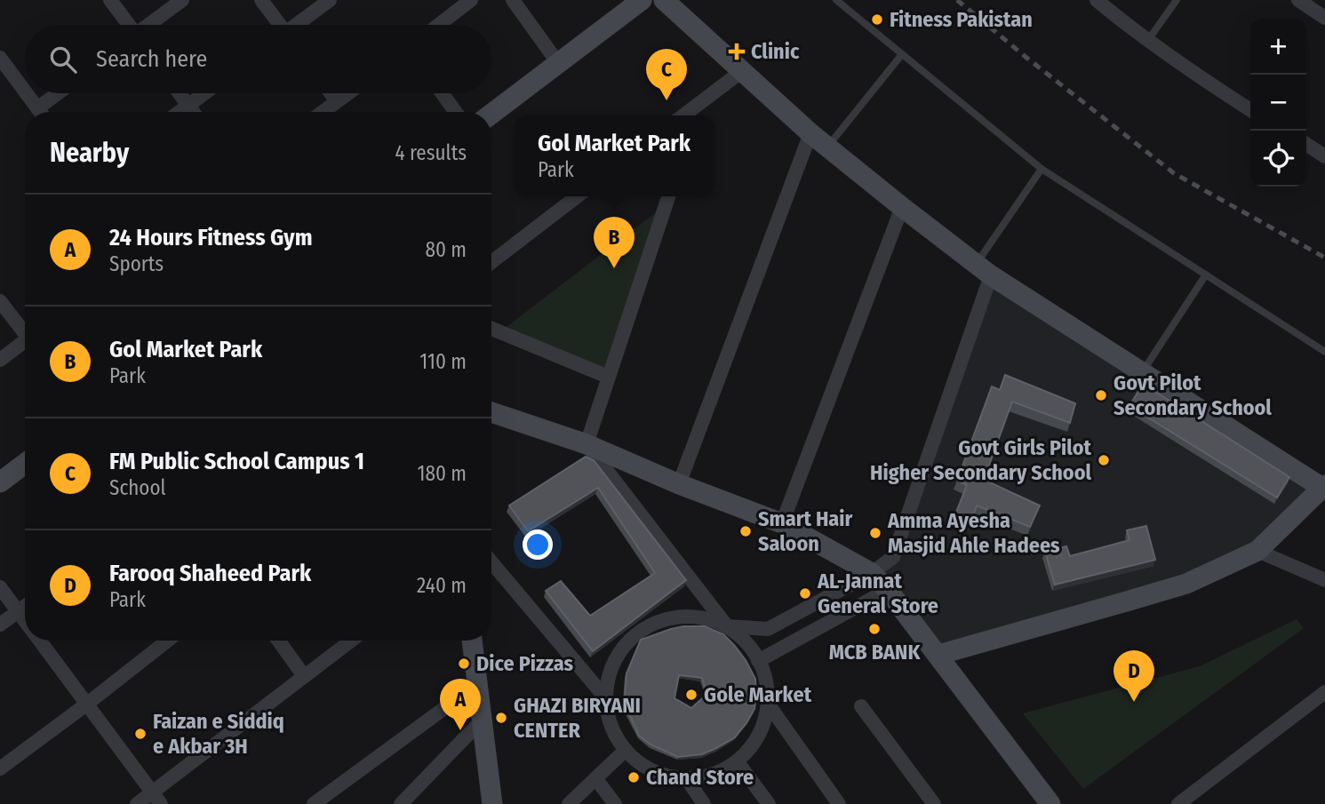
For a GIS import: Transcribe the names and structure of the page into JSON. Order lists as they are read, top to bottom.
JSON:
{
  "places": {
    "other": [
      "Fitness Pakistan",
      "Govt Pilot Secondary School",
      "Govt Girls Pilot Higher Secondary School",
      "Smart Hair Saloon",
      "Amma Ayesha Masjid Ahle Hadees",
      "AL-Jannat General Store",
      "MCB BANK",
      "Dice Pizzas",
      "Gole Market",
      "GHAZI BIRYANI CENTER",
      "Faizan e Siddiq e Akbar 3H",
      "Chand Store"
    ],
    "health": ["Clinic"]
  },
  "page": {
    "map_buttons": ["+", "−"],
    "search": "Search here",
    "pins": [
      "C",
      "B",
      "D",
      "A"
    ],
    "heading": ["Nearby", "4 results"],
    "popup": ["Gol Market Park", "Park"],
    "list": [
      {
        "mark": "A",
        "name": "24 Hours Fitness Gym",
        "note": "Sports",
        "value": "80 m"
      },
      {
        "mark": "B",
        "name": "Gol Market Park",
        "note": "Park",
        "value": "110 m"
      },
      {
        "mark": "C",
        "name": "FM Public School Campus 1",
        "note": "School",
        "value": "180 m"
      },
      {
        "mark": "D",
        "name": "Farooq Shaheed Park",
        "note": "Park",
        "value": "240 m"
      }
    ]
  }
}
